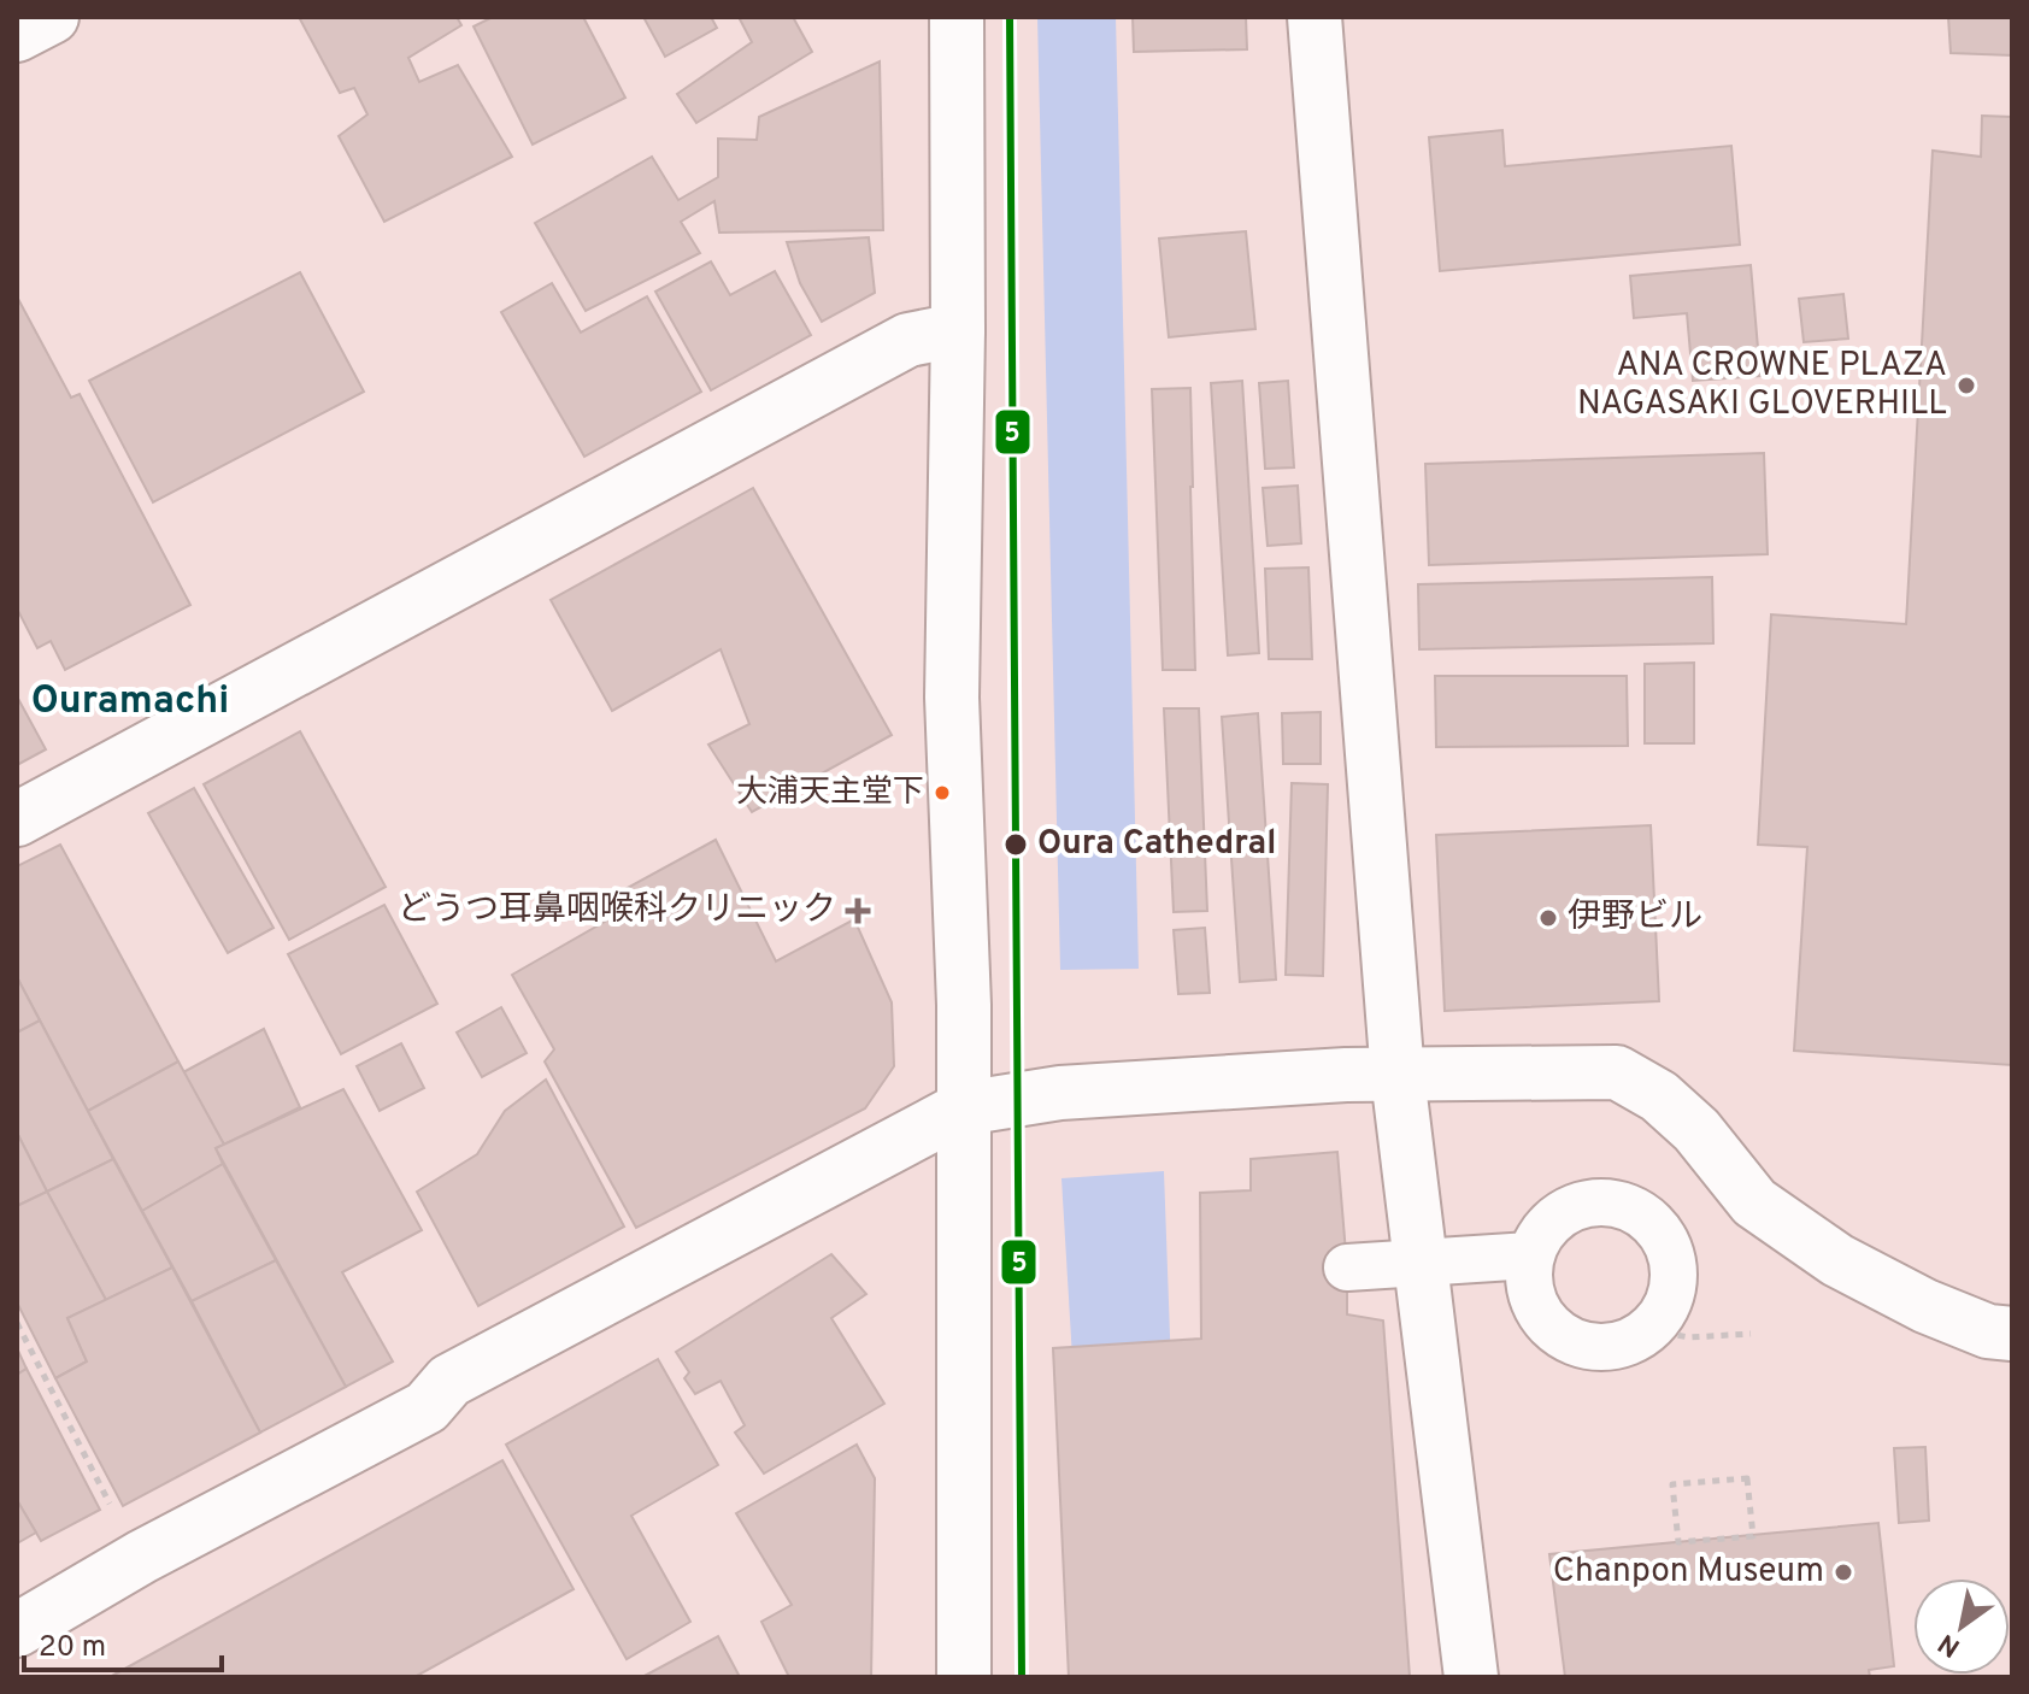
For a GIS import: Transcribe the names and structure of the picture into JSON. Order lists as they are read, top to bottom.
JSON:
{
  "districts": ["Ouramachi"],
  "places": {
    "other": [
      "ANA CROWNE PLAZA NAGASAKI GLOVERHILL",
      "大浦天主堂下",
      "Oura Cathedral",
      "伊野ビル",
      "Chanpon Museum"
    ],
    "health": ["どうつ耳鼻咽喉科クリニック"]
  },
  "lines": ["transit line 5"],
  "scale_bar": "20 m",
  "north": "bottom left"
}
